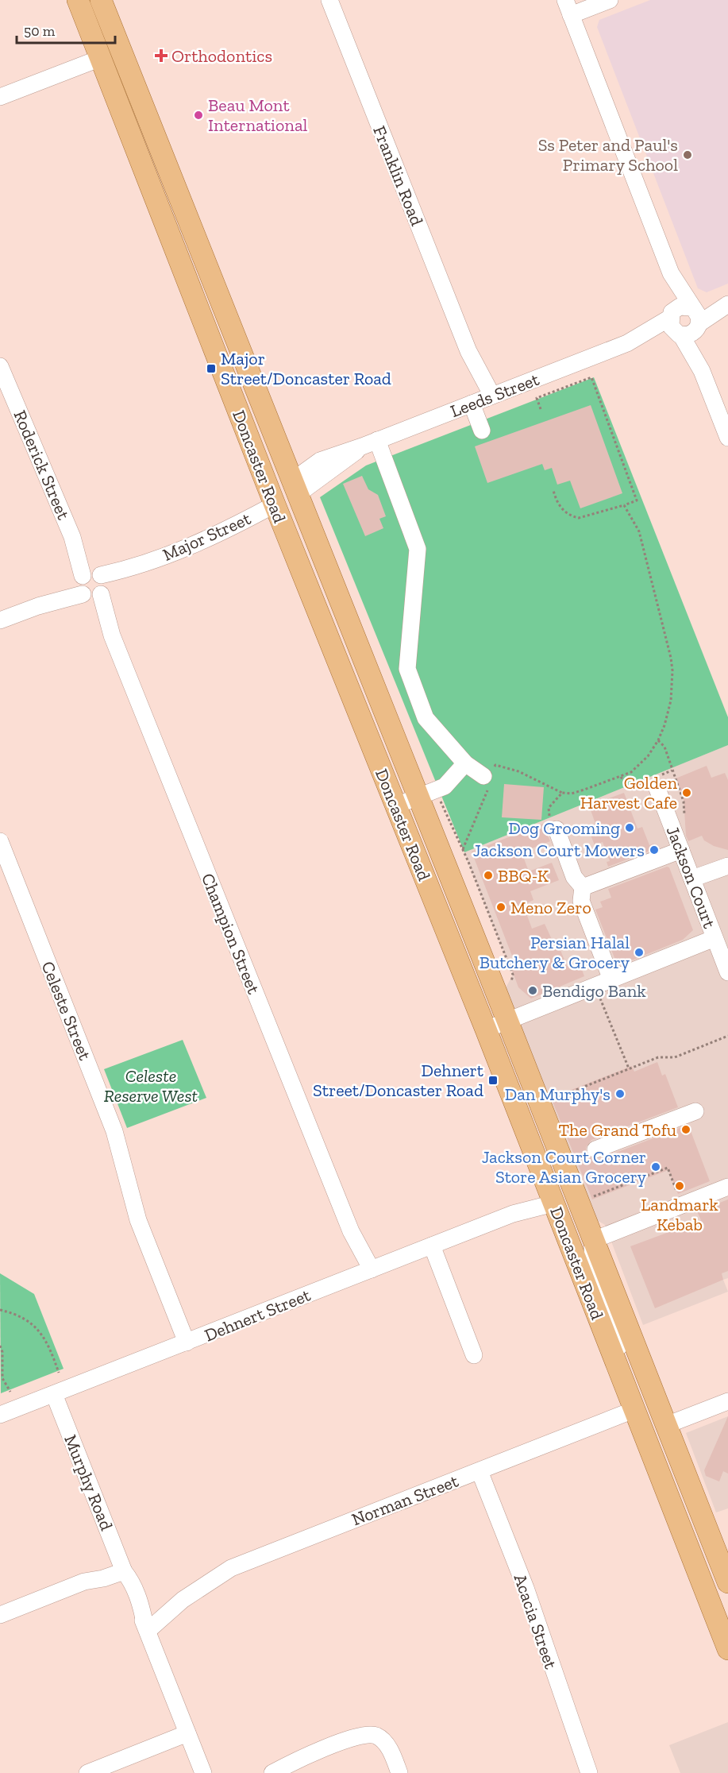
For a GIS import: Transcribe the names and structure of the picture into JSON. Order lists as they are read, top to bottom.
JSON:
{
  "streets": {
    "main road": ["Doncaster Road"],
    "street": [
      "Franklin Road",
      "Leeds Street",
      "Roderick Street",
      "Major Street",
      "Jackson Court",
      "Champion Street",
      "Celeste Street",
      "Dehnert Street",
      "Murphy Road",
      "Norman Street",
      "Acacia Street"
    ]
  },
  "crossings": [
    ["Franklin Road", "Leeds Street"],
    ["Leeds Street", "Doncaster Road"],
    ["Roderick Street", "Major Street"],
    ["Roderick Street", "Champion Street"],
    ["Doncaster Road", "Major Street"],
    ["Doncaster Road", "Jackson Court"],
    ["Doncaster Road", "Dehnert Street"],
    ["Doncaster Road", "Norman Street"],
    ["Major Street", "Champion Street"],
    ["Champion Street", "Dehnert Street"],
    ["Celeste Street", "Dehnert Street"],
    ["Dehnert Street", "Murphy Road"],
    ["Murphy Road", "Norman Street"],
    ["Norman Street", "Acacia Street"]
  ],
  "parks": ["Celeste Reserve West"],
  "places": {
    "health": ["Orthodontics"],
    "other": [
      "Beau Mont International",
      "Ss Peter and Paul's Primary School",
      "Golden Harvest Cafe",
      "Dog Grooming",
      "Jackson Court Mowers",
      "BBQ-K",
      "Meno Zero",
      "Persian Halal Butchery & Grocery",
      "Bendigo Bank",
      "Dan Murphy's",
      "The Grand Tofu",
      "Jackson Court Corner Store Asian Grocery",
      "Landmark Kebab"
    ],
    "transit": ["Major Street/Doncaster Road", "Dehnert Street/Doncaster Road"]
  },
  "scale_bar": "50 m"
}
